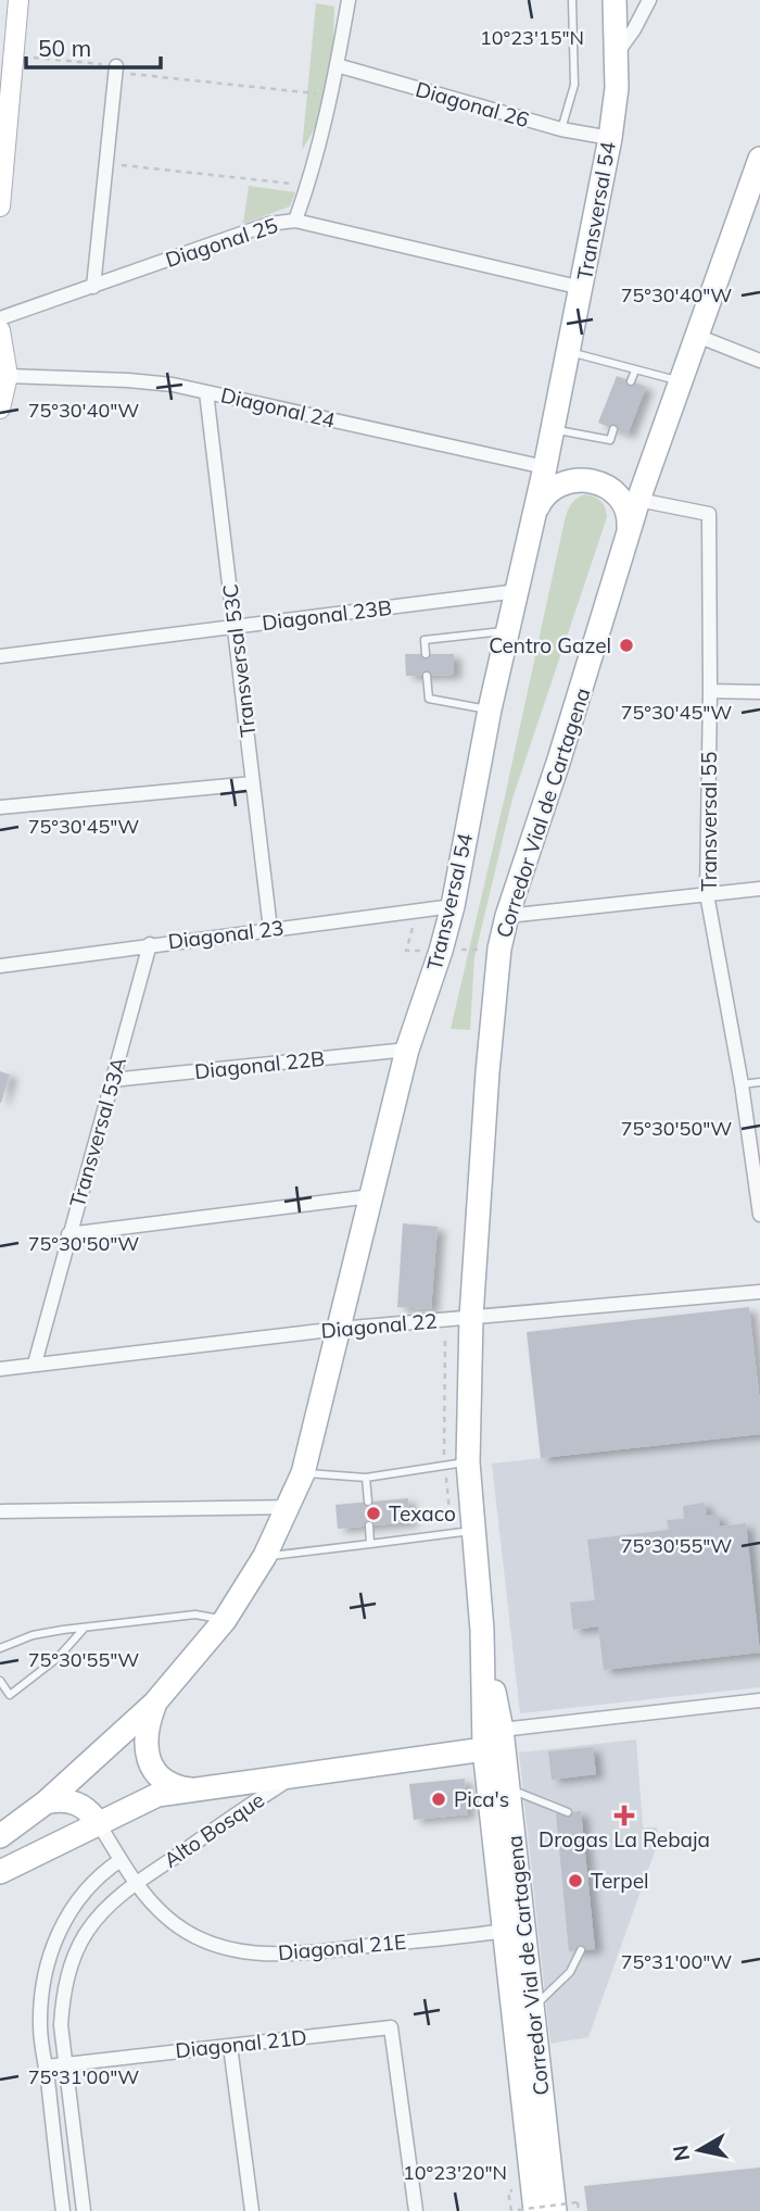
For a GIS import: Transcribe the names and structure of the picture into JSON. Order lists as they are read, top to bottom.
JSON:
{
  "streets": {
    "main road": ["Transversal 54", "Corredor Vial de Cartagena"],
    "street": [
      "Diagonal 26",
      "Diagonal 25",
      "Diagonal 24",
      "Diagonal 23B",
      "Transversal 53C",
      "Transversal 55",
      "Diagonal 23",
      "Diagonal 22B",
      "Transversal 53A",
      "Diagonal 22",
      "Alto Bosque",
      "Diagonal 21E",
      "Diagonal 21D"
    ]
  },
  "crossings": [
    ["Diagonal 26", "Transversal 54"],
    ["Transversal 54", "Diagonal 25"],
    ["Transversal 54", "Diagonal 24"],
    ["Transversal 54", "Diagonal 23B"],
    ["Transversal 54", "Diagonal 23"],
    ["Transversal 54", "Diagonal 22B"],
    ["Transversal 54", "Diagonal 22"],
    ["Diagonal 24", "Transversal 53C"],
    ["Diagonal 23B", "Transversal 53C"],
    ["Transversal 53C", "Diagonal 23"],
    ["Corredor Vial de Cartagena", "Transversal 55"],
    ["Corredor Vial de Cartagena", "Diagonal 22"],
    ["Corredor Vial de Cartagena", "Diagonal 21E"],
    ["Diagonal 23", "Transversal 53A"],
    ["Diagonal 22B", "Transversal 53A"],
    ["Transversal 53A", "Diagonal 22"],
    ["Alto Bosque", "Diagonal 21E"],
    ["Alto Bosque", "Diagonal 21D"]
  ],
  "places": {
    "other": [
      "Centro Gazel",
      "Texaco",
      "Pica's",
      "Terpel"
    ],
    "health": ["Drogas La Rebaja"]
  },
  "scale_bar": "50 m",
  "north": "left",
  "coordinates": [
    "10°23'15\"N",
    "75°30'40\"W",
    "75°30'45\"W",
    "75°30'50\"W",
    "75°30'55\"W",
    "75°31'00\"W",
    "10°23'20\"N"
  ]
}
